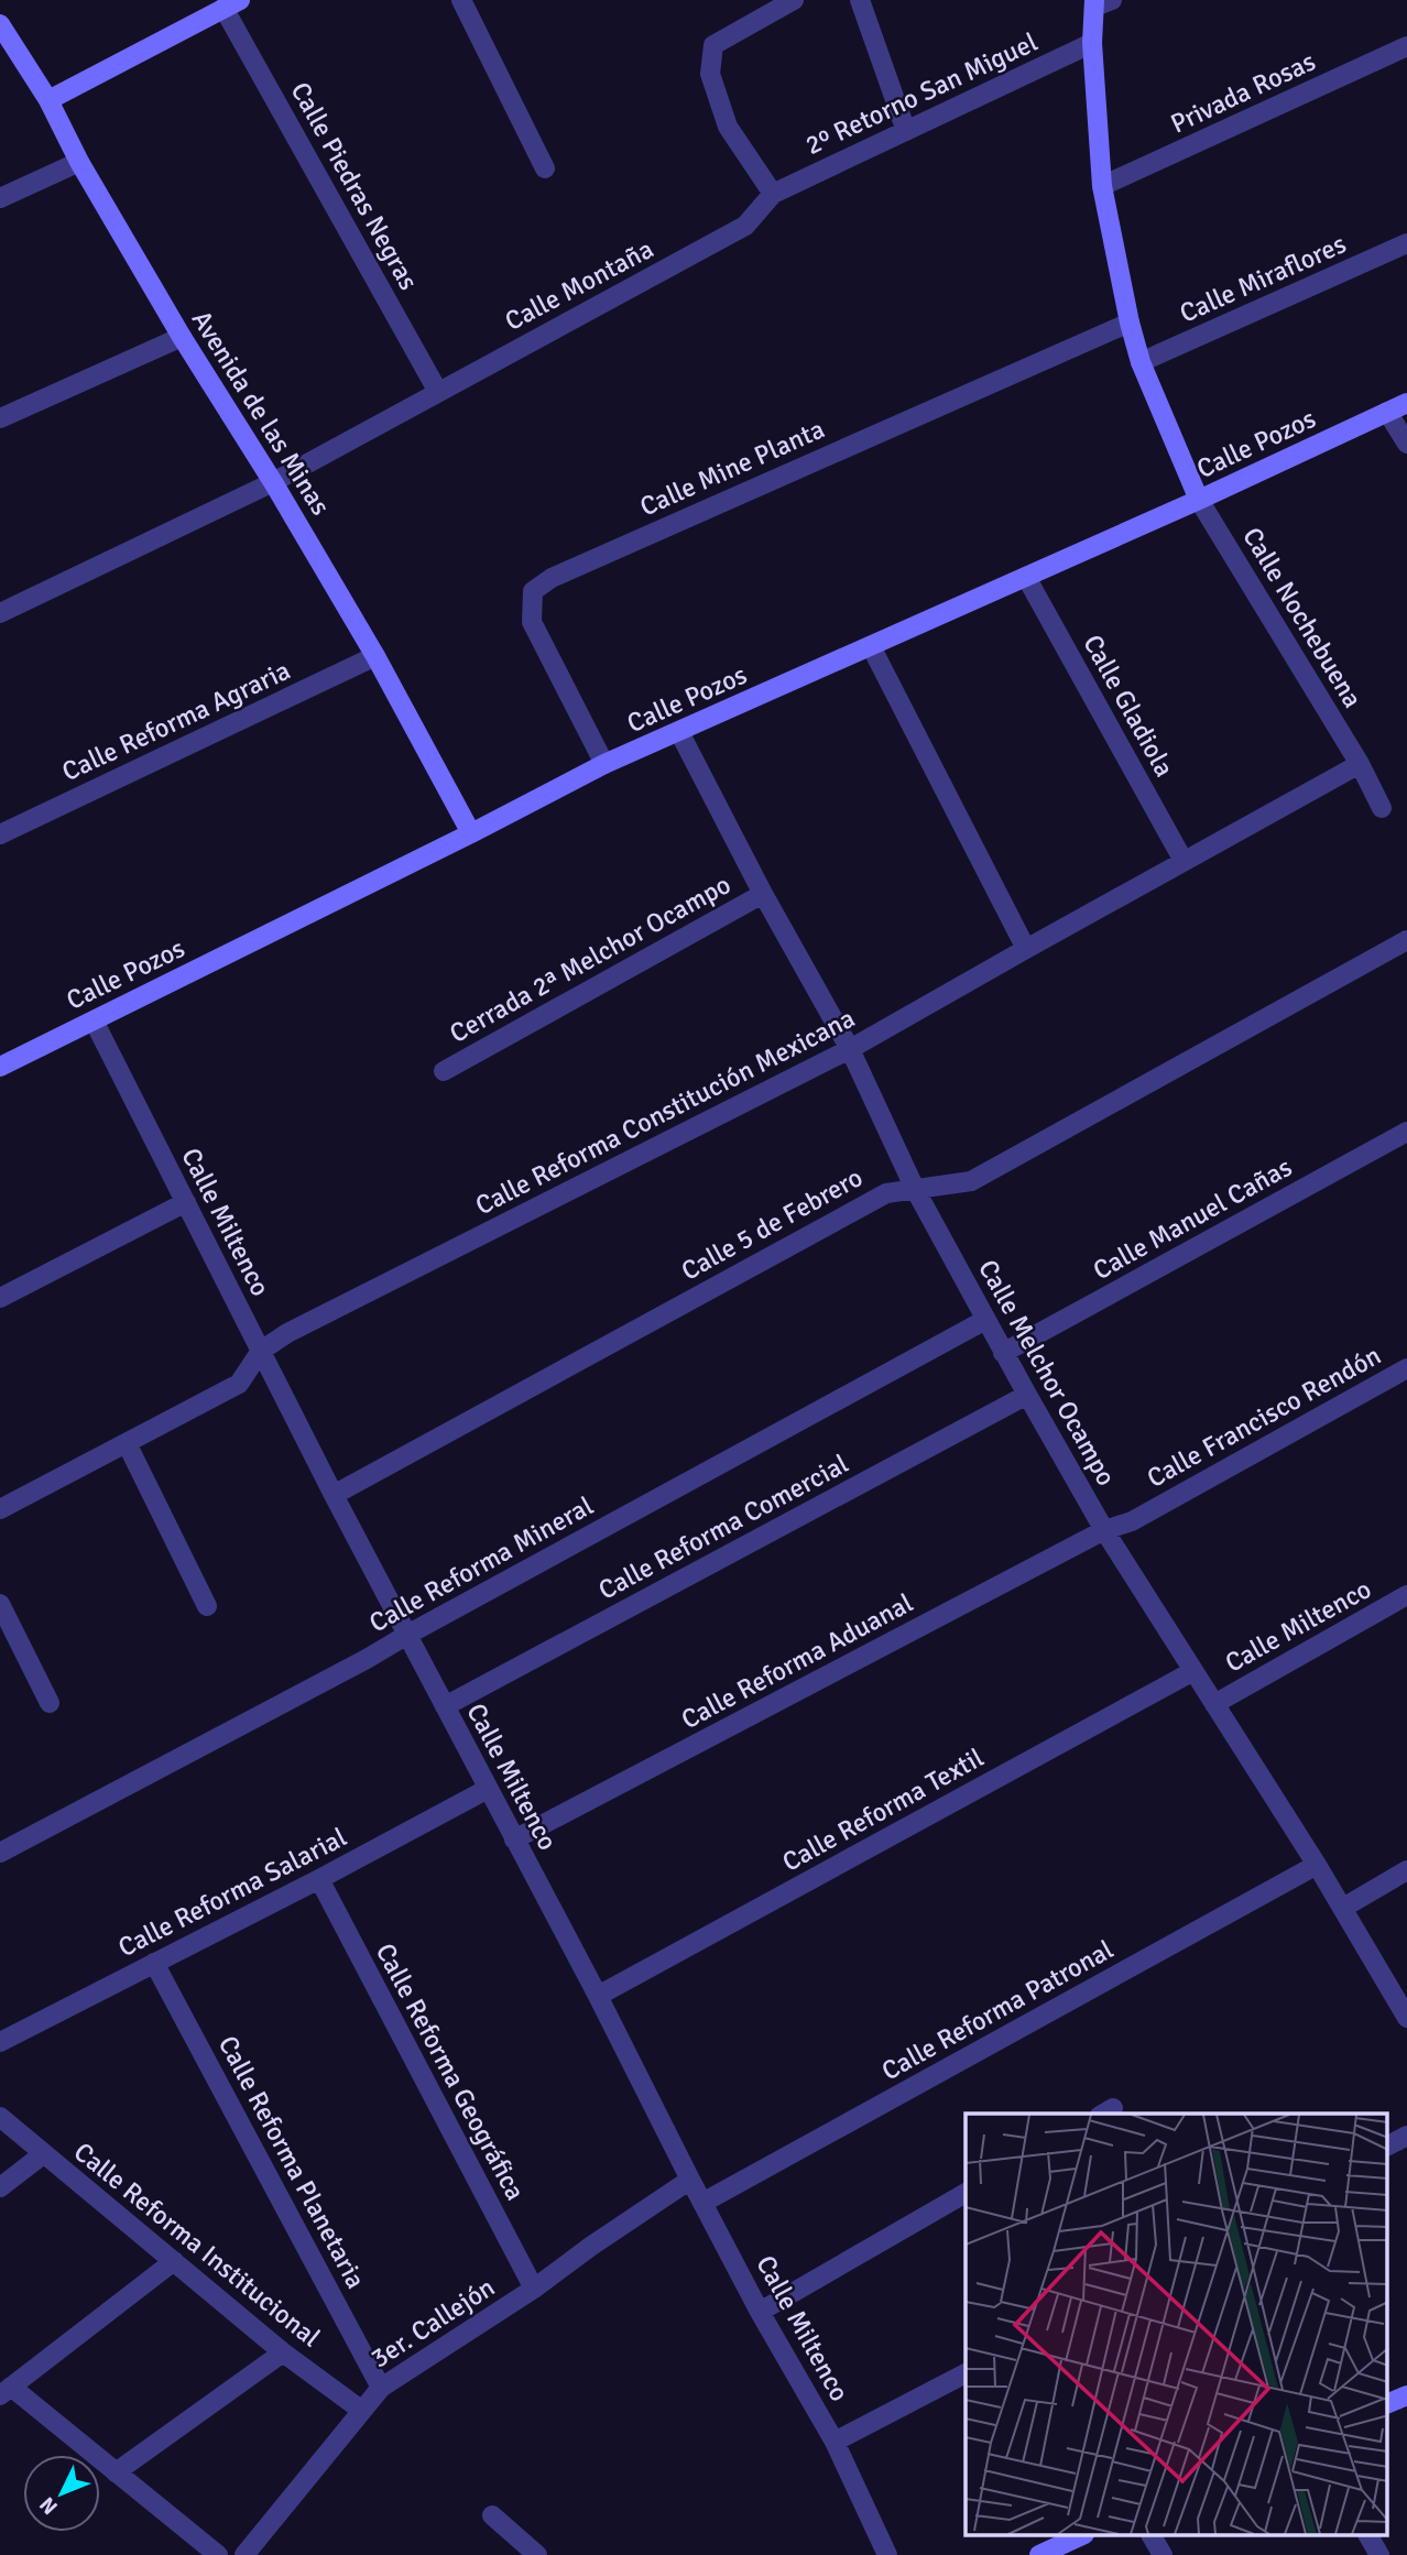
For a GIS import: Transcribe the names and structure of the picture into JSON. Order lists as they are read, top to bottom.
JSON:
{
  "streets": {
    "street": [
      "Privada Rosas",
      "2º Retorno San Miguel",
      "Calle Piedras Negras",
      "Calle Miraflores",
      "Calle Montaña",
      "Avenida de las Minas",
      "Calle Pozos",
      "Calle Mine Planta",
      "Calle Nochebuena",
      "Calle Gladiola",
      "Calle Reforma Agraria",
      "Cerrada 2ª Melchor Ocampo",
      "Calle Reforma Constitución Mexicana",
      "Calle Manuel Cañas",
      "Calle Miltenco",
      "Calle 5 de Febrero",
      "Calle Melchor Ocampo",
      "Calle Francisco Rendón",
      "Calle Reforma Comercial",
      "Calle Reforma Mineral",
      "Calle Reforma Aduanal",
      "Calle Reforma Textil",
      "Calle Reforma Salarial",
      "Calle Reforma Patronal",
      "Calle Reforma Geográfica",
      "Calle Reforma Planetaria",
      "Calle Reforma Institucional",
      "3er. Callejón"
    ]
  },
  "crossings": [
    ["2º Retorno San Miguel", "Calle Montaña"],
    ["Calle Piedras Negras", "Calle Montaña"],
    ["Calle Montaña", "Avenida de las Minas"],
    ["Avenida de las Minas", "Calle Pozos"],
    ["Avenida de las Minas", "Calle Reforma Agraria"],
    ["Calle Pozos", "Calle Mine Planta"],
    ["Calle Pozos", "Calle Nochebuena"],
    ["Calle Pozos", "Calle Gladiola"],
    ["Calle Pozos", "Calle Miltenco"],
    ["Calle Pozos", "Calle Melchor Ocampo"],
    ["Calle Nochebuena", "Calle Reforma Constitución Mexicana"],
    ["Calle Gladiola", "Calle Reforma Constitución Mexicana"],
    ["Cerrada 2ª Melchor Ocampo", "Calle Melchor Ocampo"],
    ["Calle Reforma Constitución Mexicana", "Calle Miltenco"],
    ["Calle Reforma Constitución Mexicana", "Calle Melchor Ocampo"],
    ["Calle Manuel Cañas", "Calle Melchor Ocampo"],
    ["Calle Miltenco", "Calle 5 de Febrero"],
    ["Calle Miltenco", "Calle Melchor Ocampo"],
    ["Calle Miltenco", "Calle Reforma Comercial"],
    ["Calle Miltenco", "Calle Reforma Mineral"],
    ["Calle Miltenco", "Calle Reforma Aduanal"],
    ["Calle Miltenco", "Calle Reforma Textil"],
    ["Calle Miltenco", "Calle Reforma Salarial"],
    ["Calle Miltenco", "Calle Reforma Patronal"],
    ["Calle Miltenco", "3er. Callejón"],
    ["Calle 5 de Febrero", "Calle Melchor Ocampo"],
    ["Calle Melchor Ocampo", "Calle Francisco Rendón"],
    ["Calle Melchor Ocampo", "Calle Reforma Comercial"],
    ["Calle Melchor Ocampo", "Calle Reforma Mineral"],
    ["Calle Melchor Ocampo", "Calle Reforma Aduanal"],
    ["Calle Melchor Ocampo", "Calle Reforma Textil"],
    ["Calle Melchor Ocampo", "Calle Reforma Patronal"],
    ["Calle Francisco Rendón", "Calle Reforma Aduanal"],
    ["Calle Reforma Salarial", "Calle Reforma Geográfica"],
    ["Calle Reforma Salarial", "Calle Reforma Planetaria"],
    ["Calle Reforma Geográfica", "3er. Callejón"],
    ["Calle Reforma Planetaria", "3er. Callejón"],
    ["Calle Reforma Institucional", "3er. Callejón"]
  ],
  "north": "bottom left"
}
